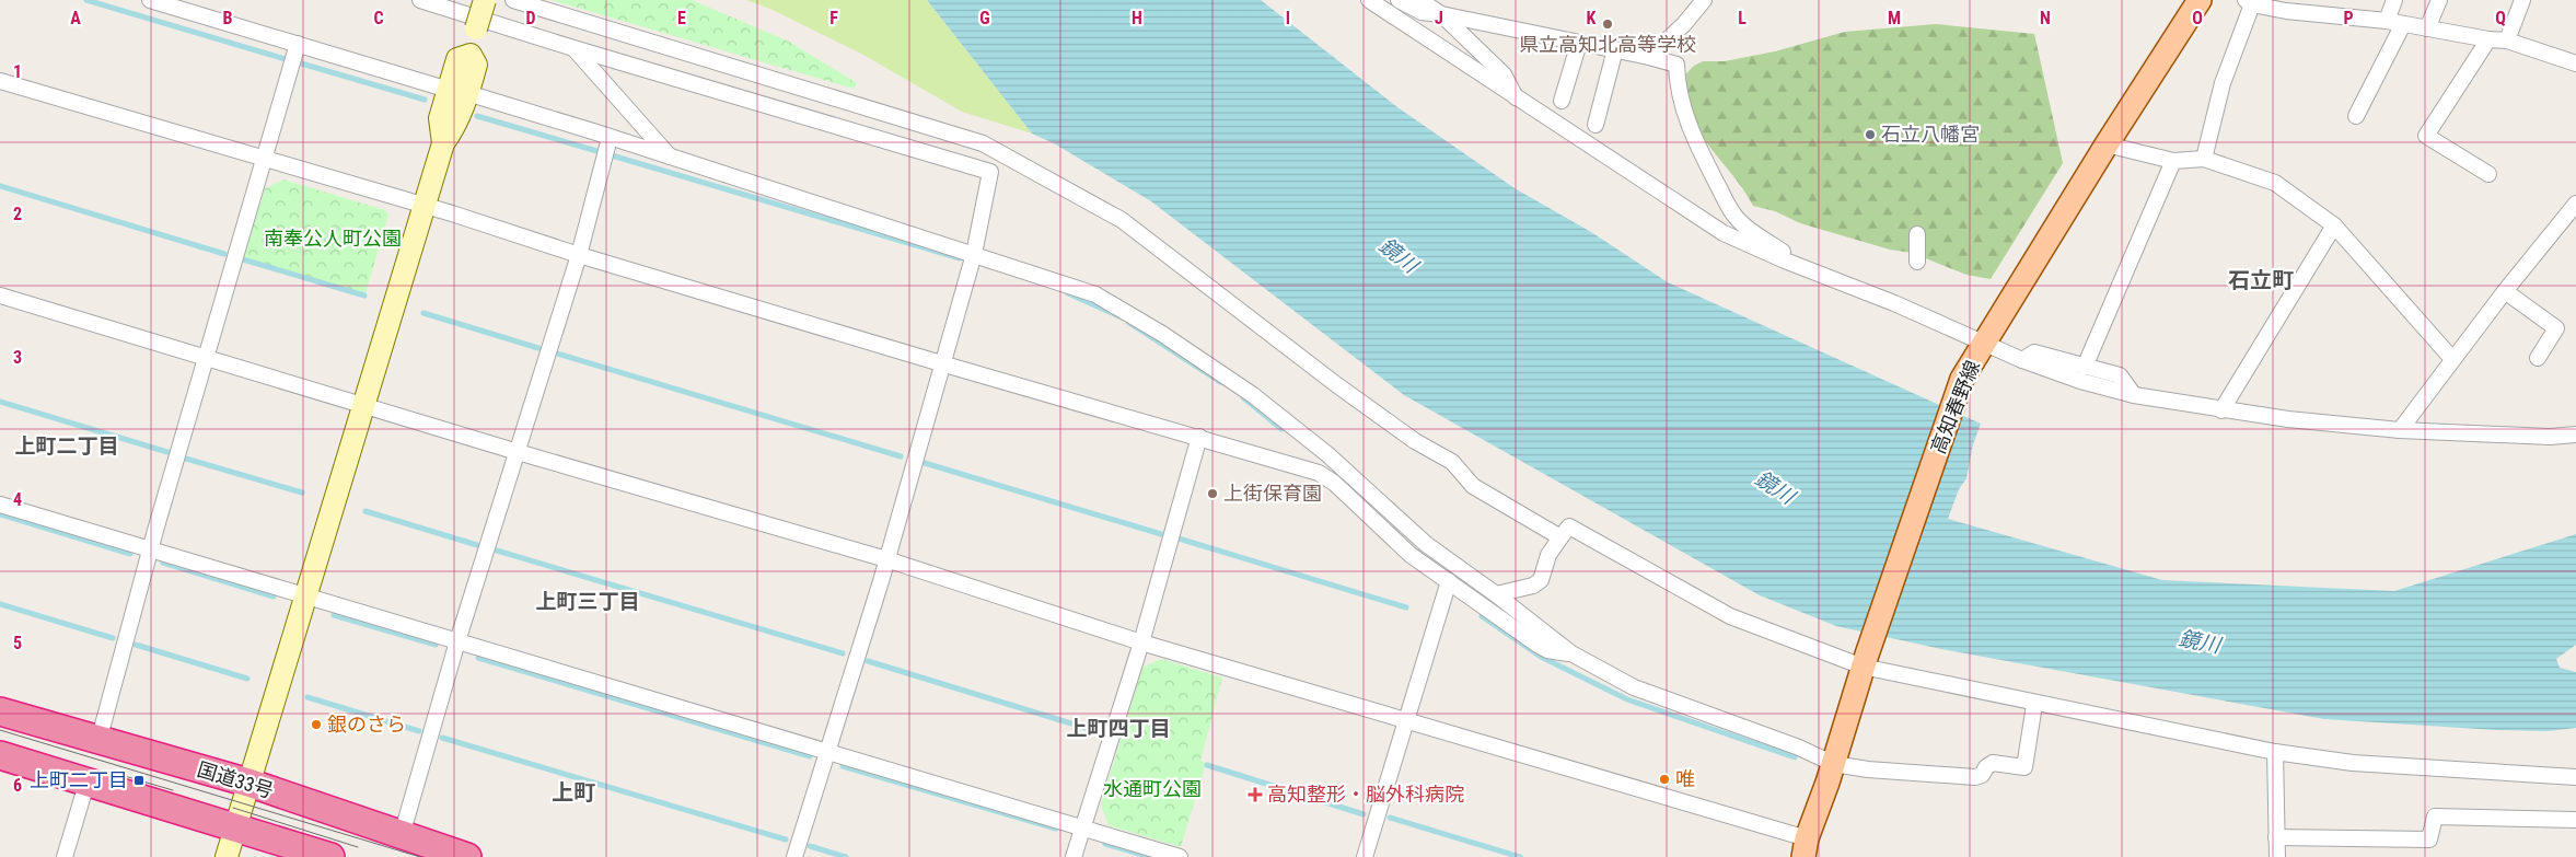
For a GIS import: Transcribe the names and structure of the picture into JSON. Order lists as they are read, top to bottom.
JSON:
{
  "streets": {
    "highway": ["国道33号"],
    "main road": ["高知春野線"]
  },
  "districts": [
    "石立町",
    "上町二丁目",
    "上町三丁目",
    "上町四丁目",
    "上町"
  ],
  "water": ["鏡川"],
  "parks": ["南奉公人町公園", "水通町公園"],
  "places": {
    "other": [
      "県立高知北高等学校",
      "石立八幡宮",
      "上街保育園",
      "銀のさら",
      "唯"
    ],
    "transit": ["上町二丁目"],
    "health": ["高知整形・脳外科病院"]
  },
  "grid": {
    "columns": [
      "A",
      "B",
      "C",
      "D",
      "E",
      "F",
      "G",
      "H",
      "I",
      "J",
      "K",
      "L",
      "M",
      "N",
      "O",
      "P",
      "Q"
    ],
    "rows": [
      "1",
      "2",
      "3",
      "4",
      "5",
      "6"
    ]
  }
}
